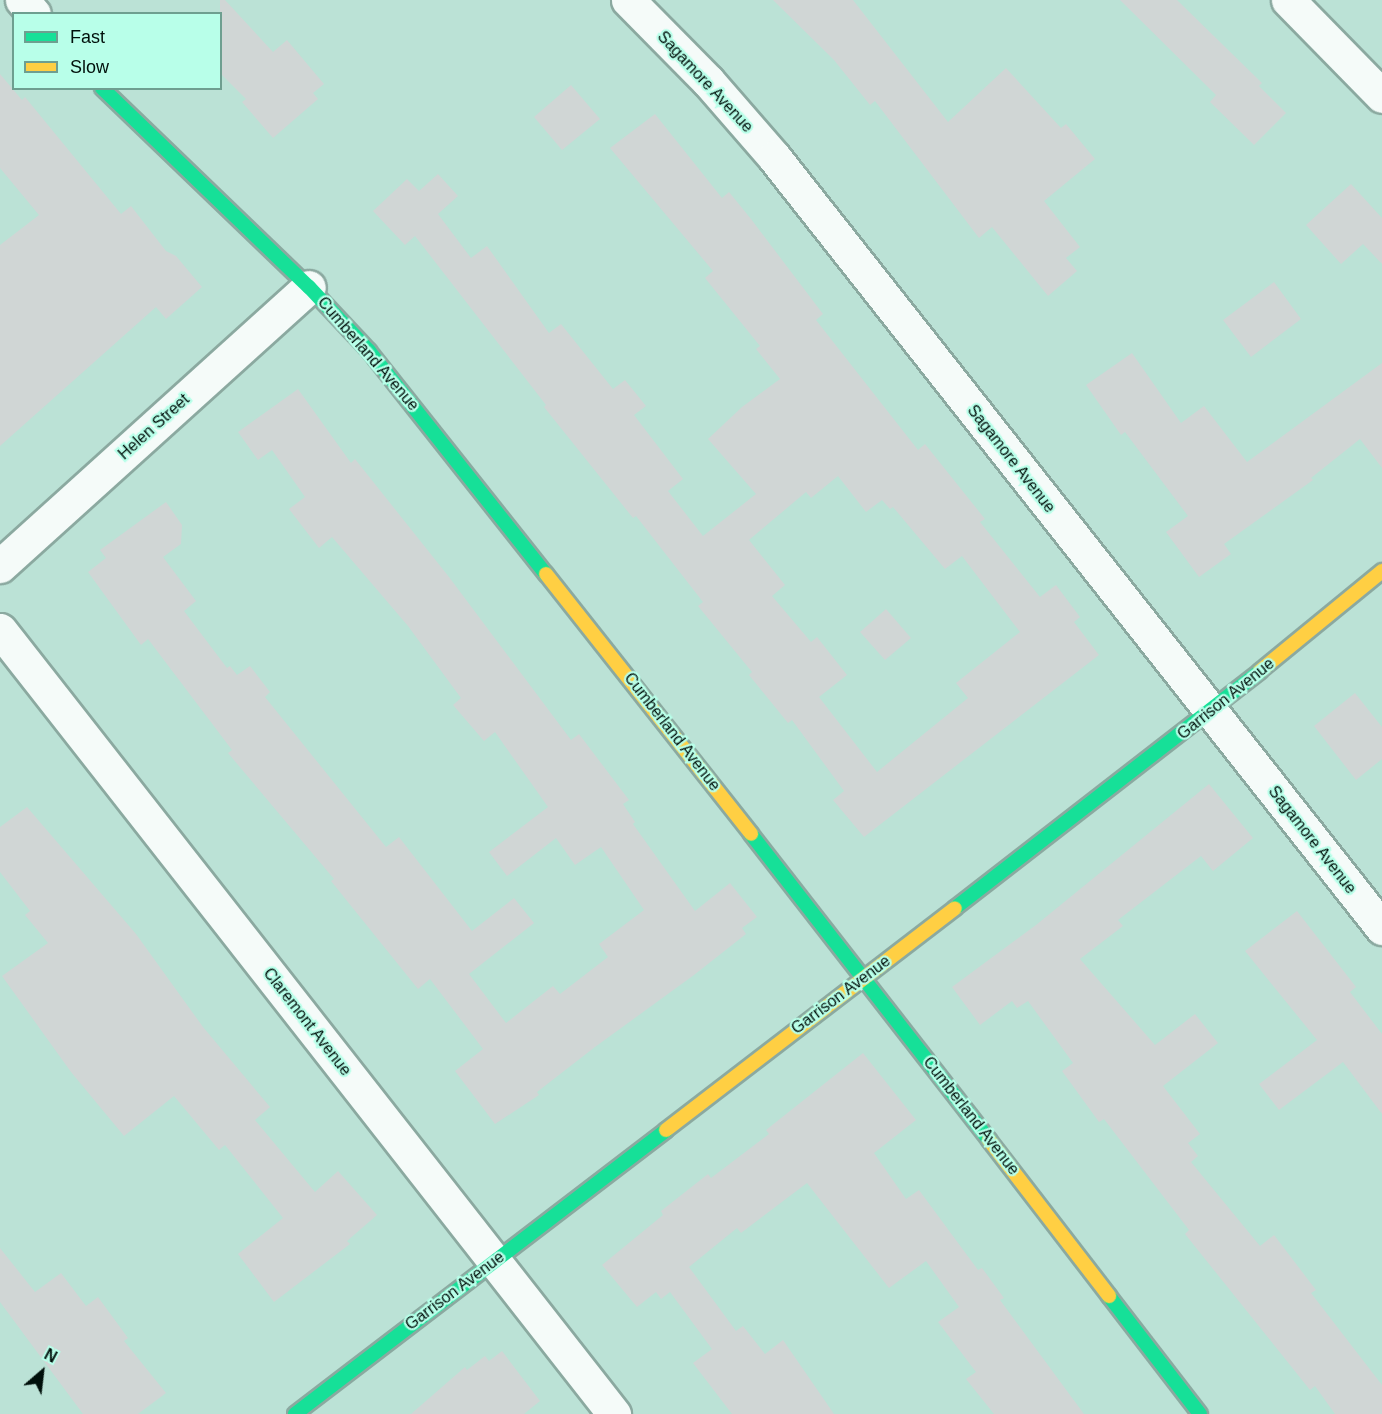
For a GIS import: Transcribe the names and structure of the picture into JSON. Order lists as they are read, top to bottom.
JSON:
{
  "streets": {
    "street": [
      "Sagamore Avenue",
      "Cumberland Avenue",
      "Helen Street",
      "Garrison Avenue",
      "Claremont Avenue"
    ]
  },
  "crossings": [
    ["Sagamore Avenue", "Garrison Avenue"],
    ["Cumberland Avenue", "Helen Street"],
    ["Cumberland Avenue", "Garrison Avenue"],
    ["Garrison Avenue", "Claremont Avenue"]
  ],
  "legend": ["Fast", "Slow"],
  "north": "top right"
}
